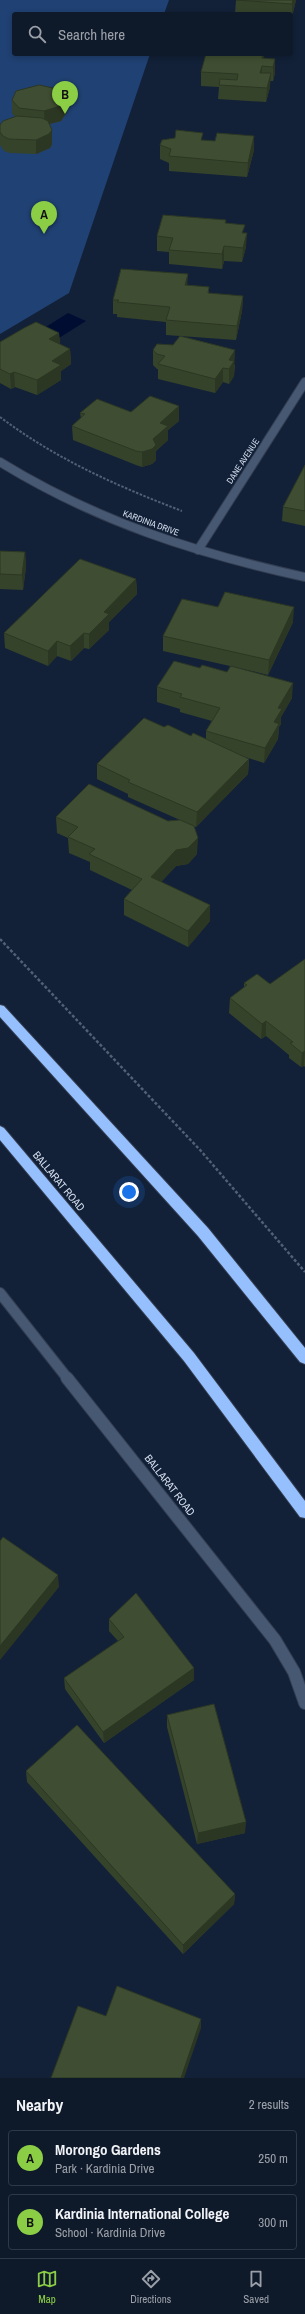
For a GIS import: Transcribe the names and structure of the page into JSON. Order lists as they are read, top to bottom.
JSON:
{
  "streets": {
    "highway": ["BALLARAT ROAD"],
    "street": ["DANE AVENUE", "KARDINIA DRIVE"]
  },
  "crossings": [
    ["DANE AVENUE", "KARDINIA DRIVE"]
  ],
  "page": {
    "search": "Search here",
    "pins": ["B", "A"],
    "heading": ["Nearby", "2 results"],
    "list": [
      {
        "mark": "A",
        "name": "Morongo Gardens",
        "note": "Park · Kardinia Drive",
        "value": "250 m"
      },
      {
        "mark": "B",
        "name": "Kardinia International College",
        "note": "School · Kardinia Drive",
        "value": "300 m"
      }
    ],
    "nav": ["Map", "Directions", "Saved"]
  }
}
